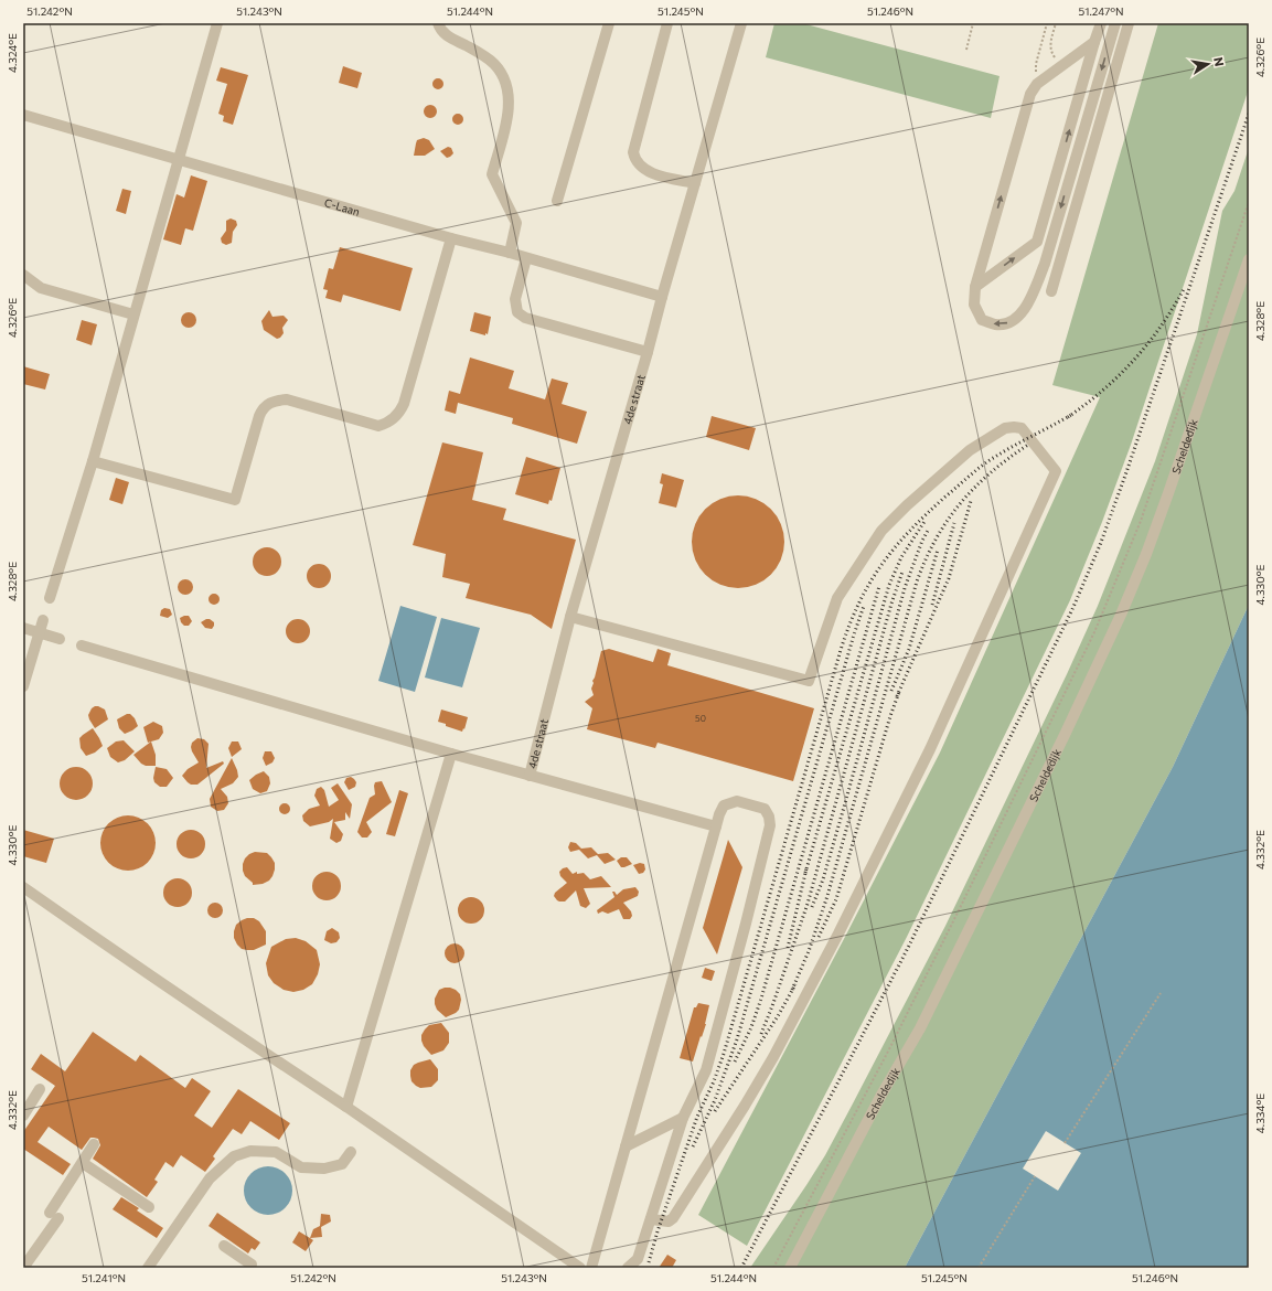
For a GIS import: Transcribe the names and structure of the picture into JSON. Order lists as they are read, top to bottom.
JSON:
{
  "streets": {
    "street": ["C-Laan", "4de straat", "Scheldedijk"]
  },
  "crossings": [
    ["C-Laan", "4de straat"]
  ],
  "house_numbers": ["50"],
  "north": "right",
  "coordinates": [
    "51.242°N",
    "51.243°N",
    "51.244°N",
    "51.245°N",
    "51.246°N",
    "51.247°N",
    "4.324°E",
    "4.326°E",
    "4.328°E",
    "4.330°E",
    "4.332°E",
    "4.334°E",
    "51.241°N"
  ]
}
